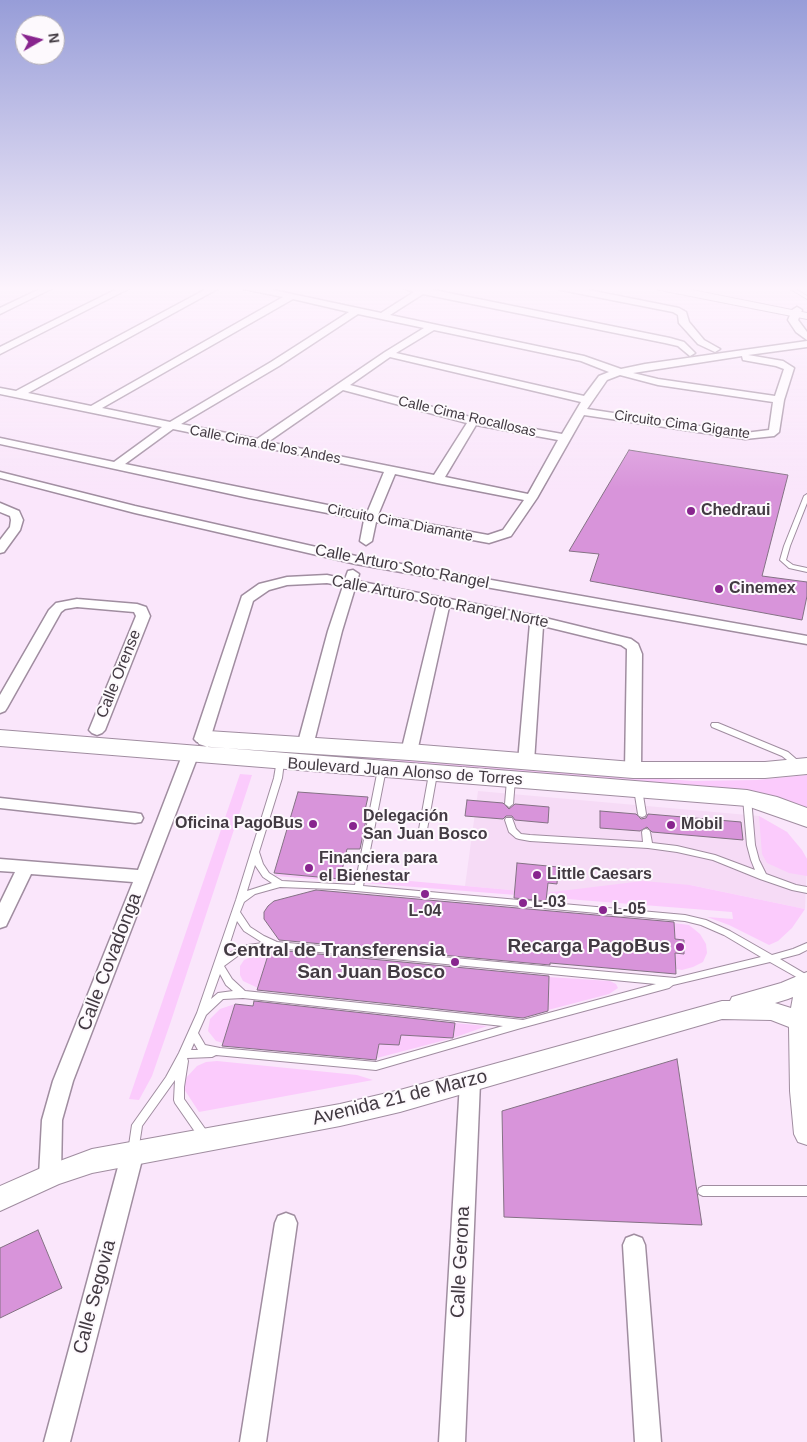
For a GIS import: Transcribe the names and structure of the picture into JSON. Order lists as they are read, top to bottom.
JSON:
{
  "streets": {
    "main road": ["Boulevard Juan Alonso de Torres"],
    "street": [
      "Calle Cima Rocallosas",
      "Circuito Cima Gigante",
      "Calle Cima de los Andes",
      "Circuito Cima Diamante",
      "Calle Arturo Soto Rangel",
      "Calle Arturo Soto Rangel Norte",
      "Calle Orense",
      "Calle Covadonga",
      "Avenida 21 de Marzo",
      "Calle Gerona",
      "Calle Segovia"
    ]
  },
  "crossings": [
    ["Calle Cima Rocallosas", "Circuito Cima Diamante"],
    ["Circuito Cima Gigante", "Circuito Cima Diamante"],
    ["Calle Cima de los Andes", "Circuito Cima Diamante"],
    ["Calle Arturo Soto Rangel Norte", "Boulevard Juan Alonso de Torres"],
    ["Calle Arturo Soto Rangel Norte", "Calle Covadonga"],
    ["Calle Orense", "Boulevard Juan Alonso de Torres"],
    ["Boulevard Juan Alonso de Torres", "Calle Covadonga"],
    ["Calle Covadonga", "Avenida 21 de Marzo"],
    ["Avenida 21 de Marzo", "Calle Gerona"],
    ["Avenida 21 de Marzo", "Calle Segovia"]
  ],
  "places": [
    "Chedraui",
    "Cinemex",
    "Oficina PagoBus",
    "Mobil",
    "Delegación San Juan Bosco",
    "Financiera para el Bienestar",
    "Little Caesars",
    "L-04",
    "L-03",
    "L-05",
    "Recarga PagoBus",
    "Central de Transferensia San Juan Bosco"
  ],
  "north": "right"
}
